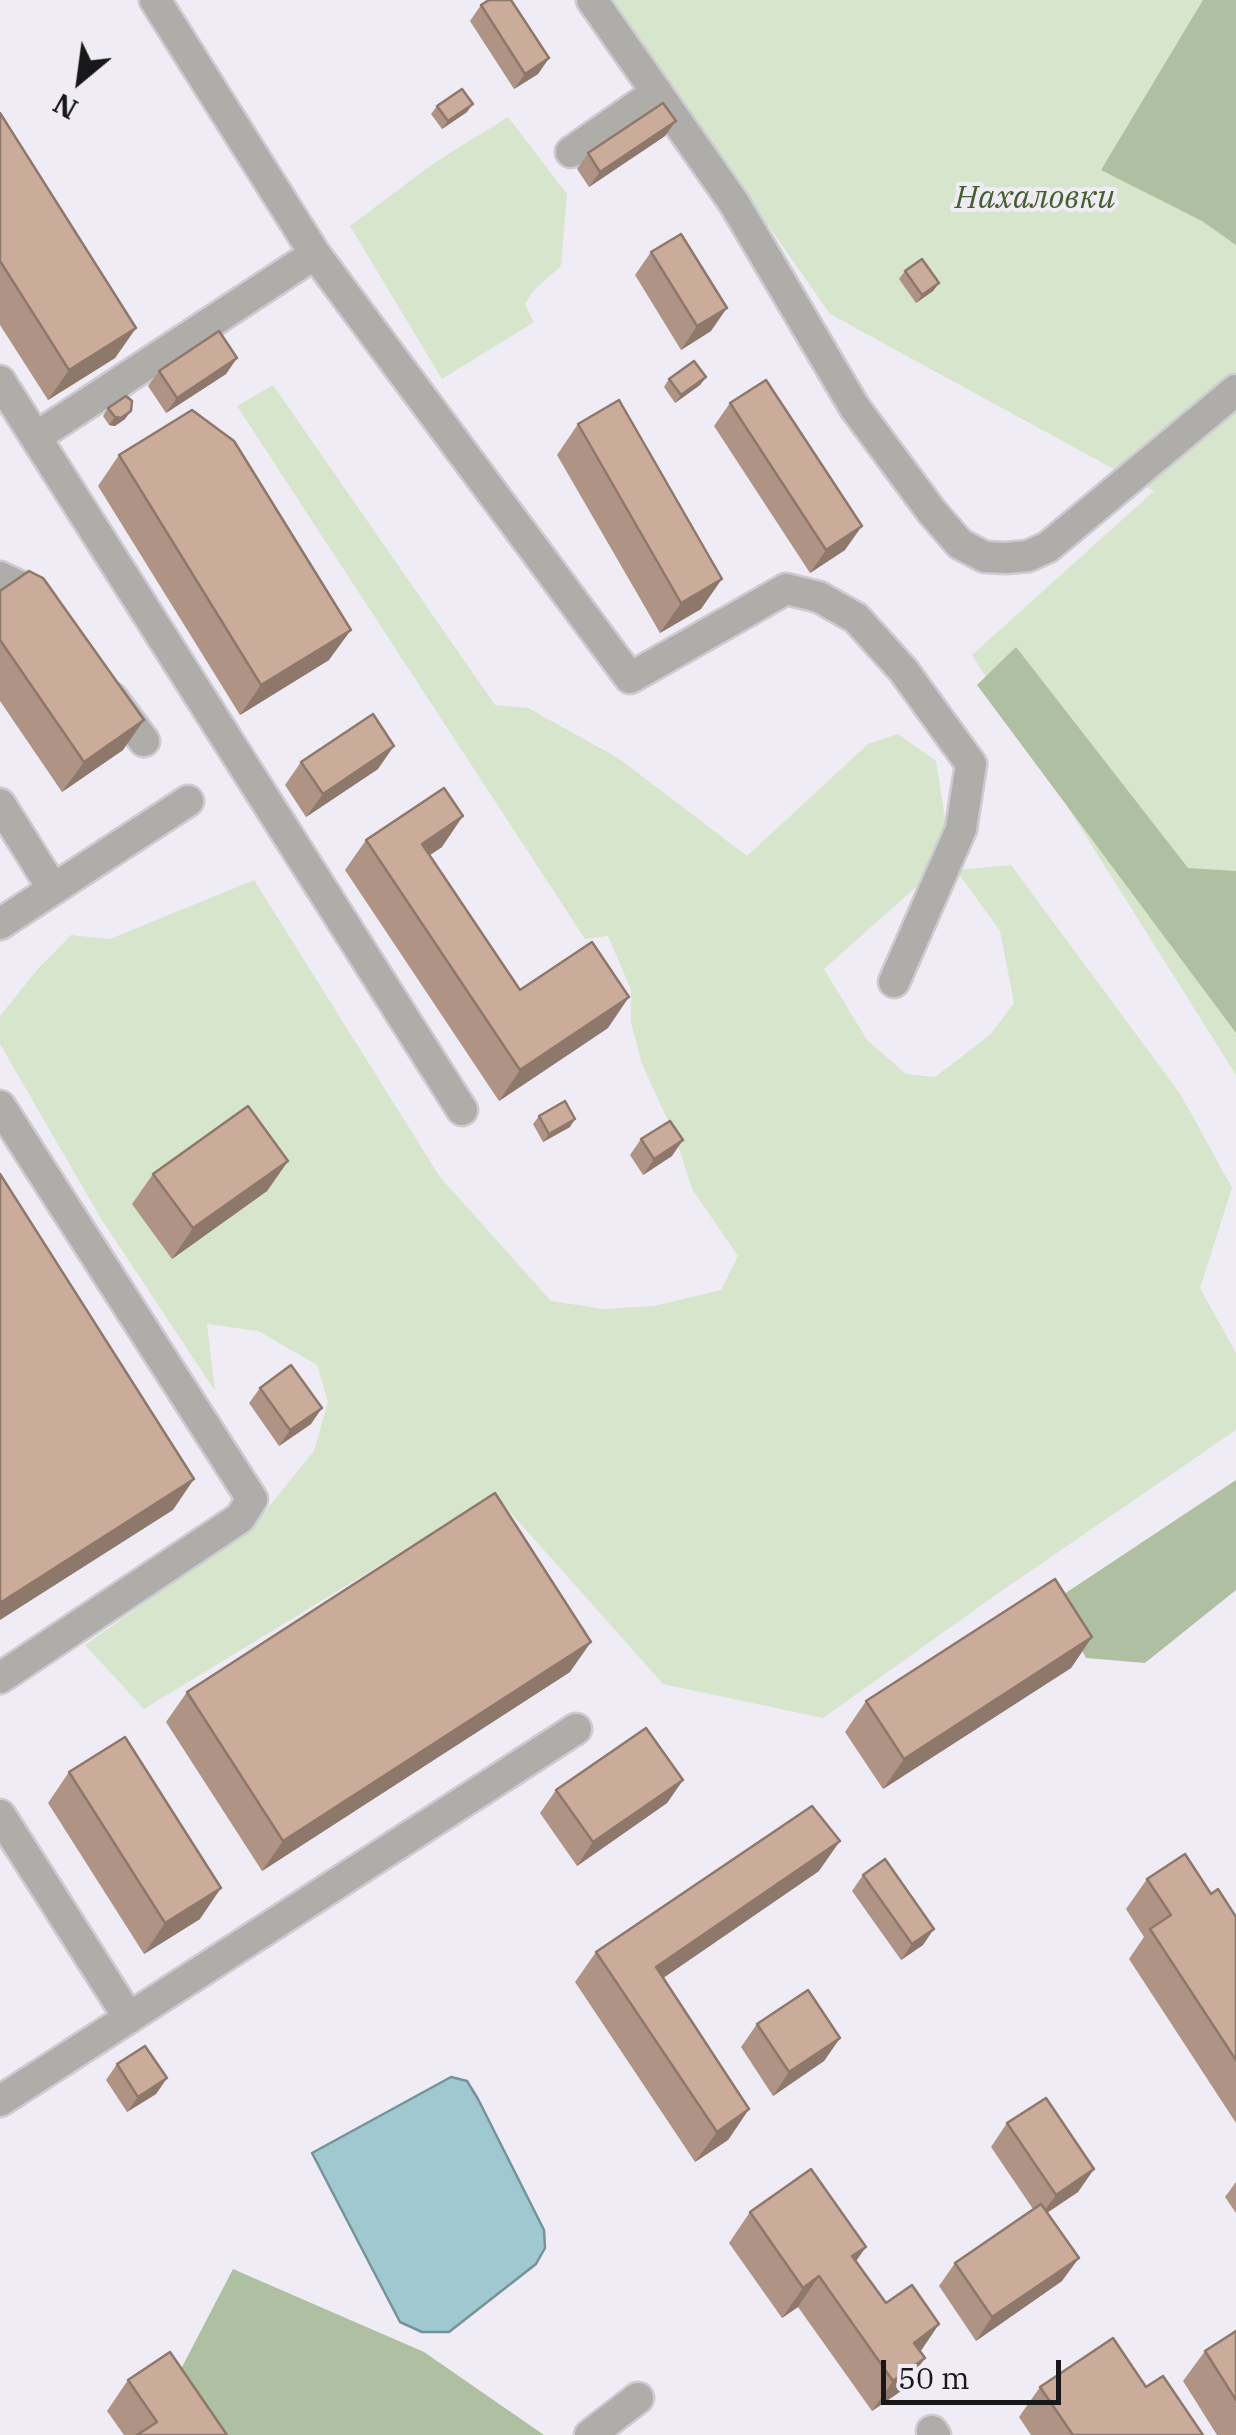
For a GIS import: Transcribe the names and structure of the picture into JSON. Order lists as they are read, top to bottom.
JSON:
{
  "parks": ["Нахаловки"],
  "scale_bar": "50 m",
  "north": "bottom left"
}
